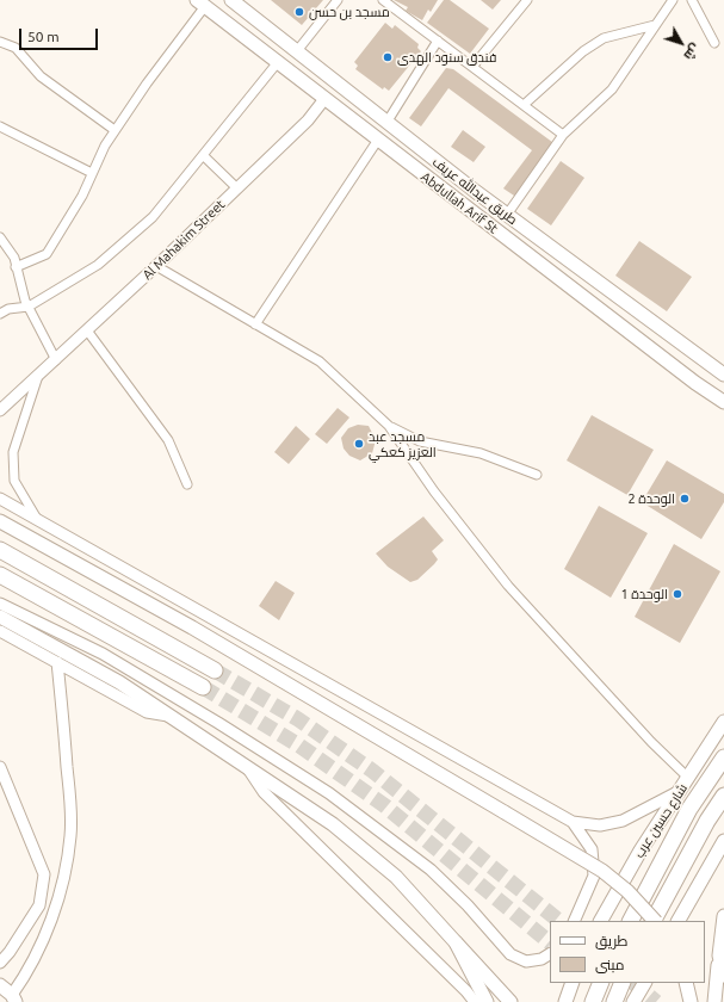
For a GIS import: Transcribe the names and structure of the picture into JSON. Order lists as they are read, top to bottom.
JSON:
{
  "streets": {
    "main road": ["طريق عبدالله عريف", "Abdullah Arif St", "شارع حسين عرب"],
    "street": ["Al Mahakim Street"]
  },
  "crossings": [
    ["Abdullah Arif St", "Al Mahakim Street"]
  ],
  "places": [
    "مسجد بن حسن",
    "فندق سنود الهدى",
    "مسجد عبد العزيز كعكي",
    "الوحدة 2",
    "الوحدة 1"
  ],
  "legend": ["طريق", "مبنى"],
  "scale_bar": "50 m",
  "north": "bottom right"
}
